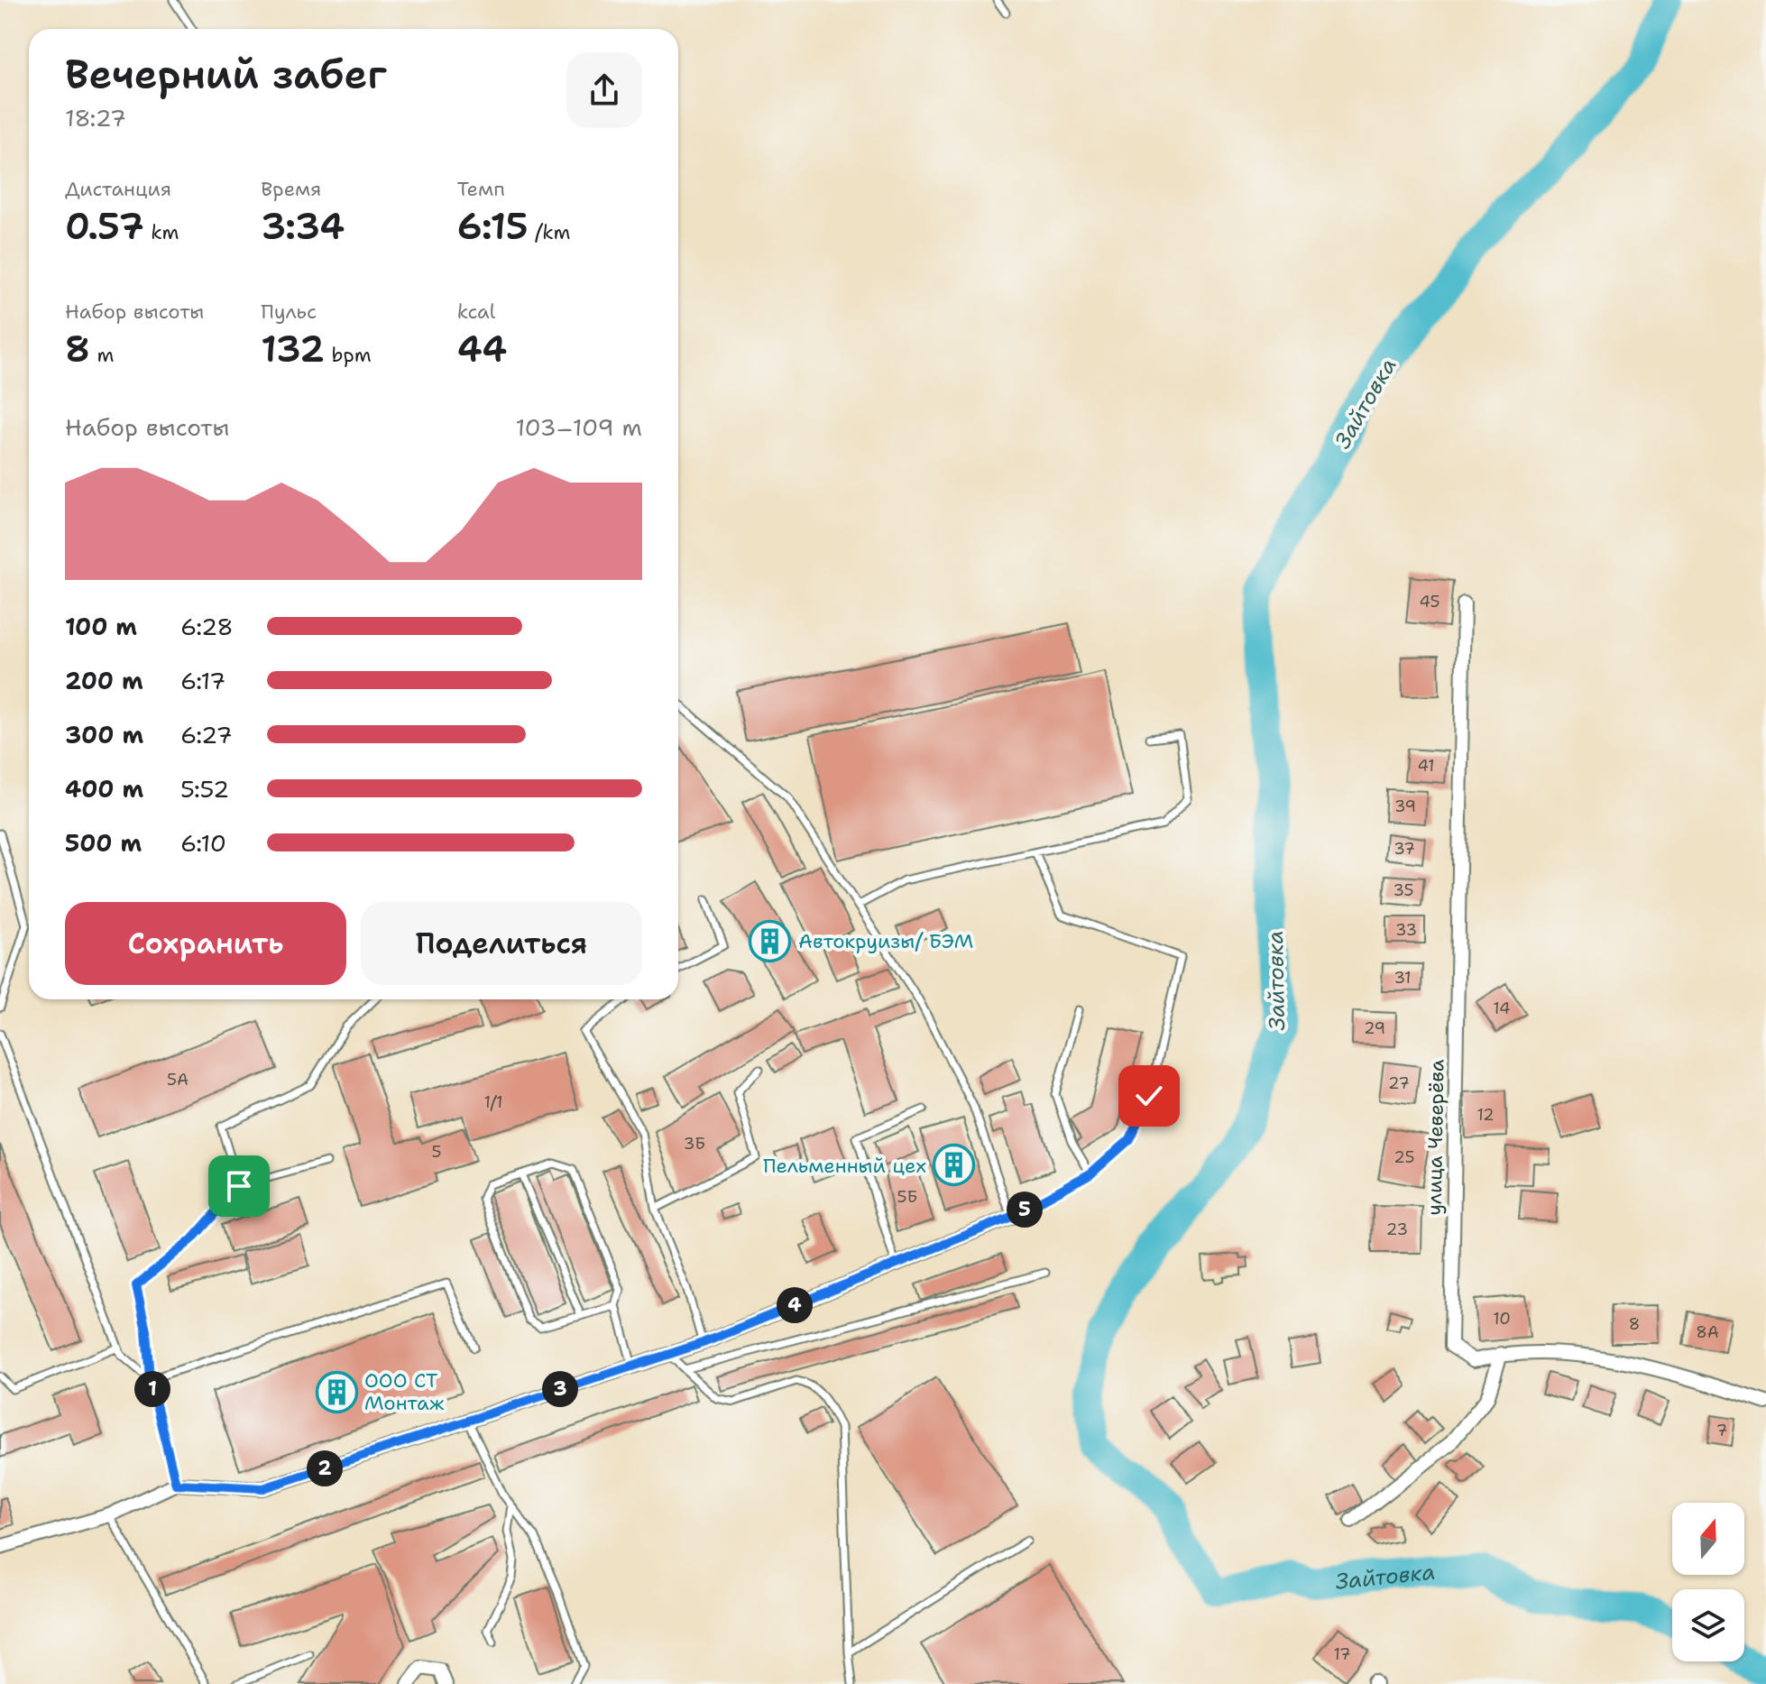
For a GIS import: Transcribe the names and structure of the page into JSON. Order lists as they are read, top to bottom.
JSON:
{
  "streets": {
    "street": ["улица Чеверёва"]
  },
  "water": ["Зайтовка"],
  "places": {
    "building": ["Автокруизы/ БЭМ", "Пельменный цех", "ООО СТ Монтаж"]
  },
  "house_numbers": [
    "45",
    "41",
    "39",
    "37",
    "35",
    "33",
    "31",
    "14",
    "29",
    "5А",
    "27",
    "1/1",
    "12",
    "3Б",
    "5",
    "25",
    "5Б",
    "23",
    "10",
    "8",
    "8А",
    "7",
    "17"
  ],
  "north": "top",
  "page": {
    "heading": ["Вечерний забег", "18:27"],
    "stats": [
      ["Дистанция", "0.57 km"],
      ["Время", "3:34"],
      ["Темп", "6:15 /km"],
      ["Набор высоты", "8 m"],
      ["Пульс", "132 bpm"],
      ["kcal", "44"]
    ],
    "chart": ["Набор высоты", "103–109 m"],
    "list": [
      {
        "name": "100 m",
        "note": "6:28"
      },
      {
        "name": "200 m",
        "note": "6:17"
      },
      {
        "name": "300 m",
        "note": "6:27"
      },
      {
        "name": "400 m",
        "note": "5:52"
      },
      {
        "name": "500 m",
        "note": "6:10"
      }
    ],
    "buttons": ["Сохранить", "Поделиться"],
    "pins": [
      "5",
      "4",
      "1",
      "3",
      "2"
    ]
  }
}
